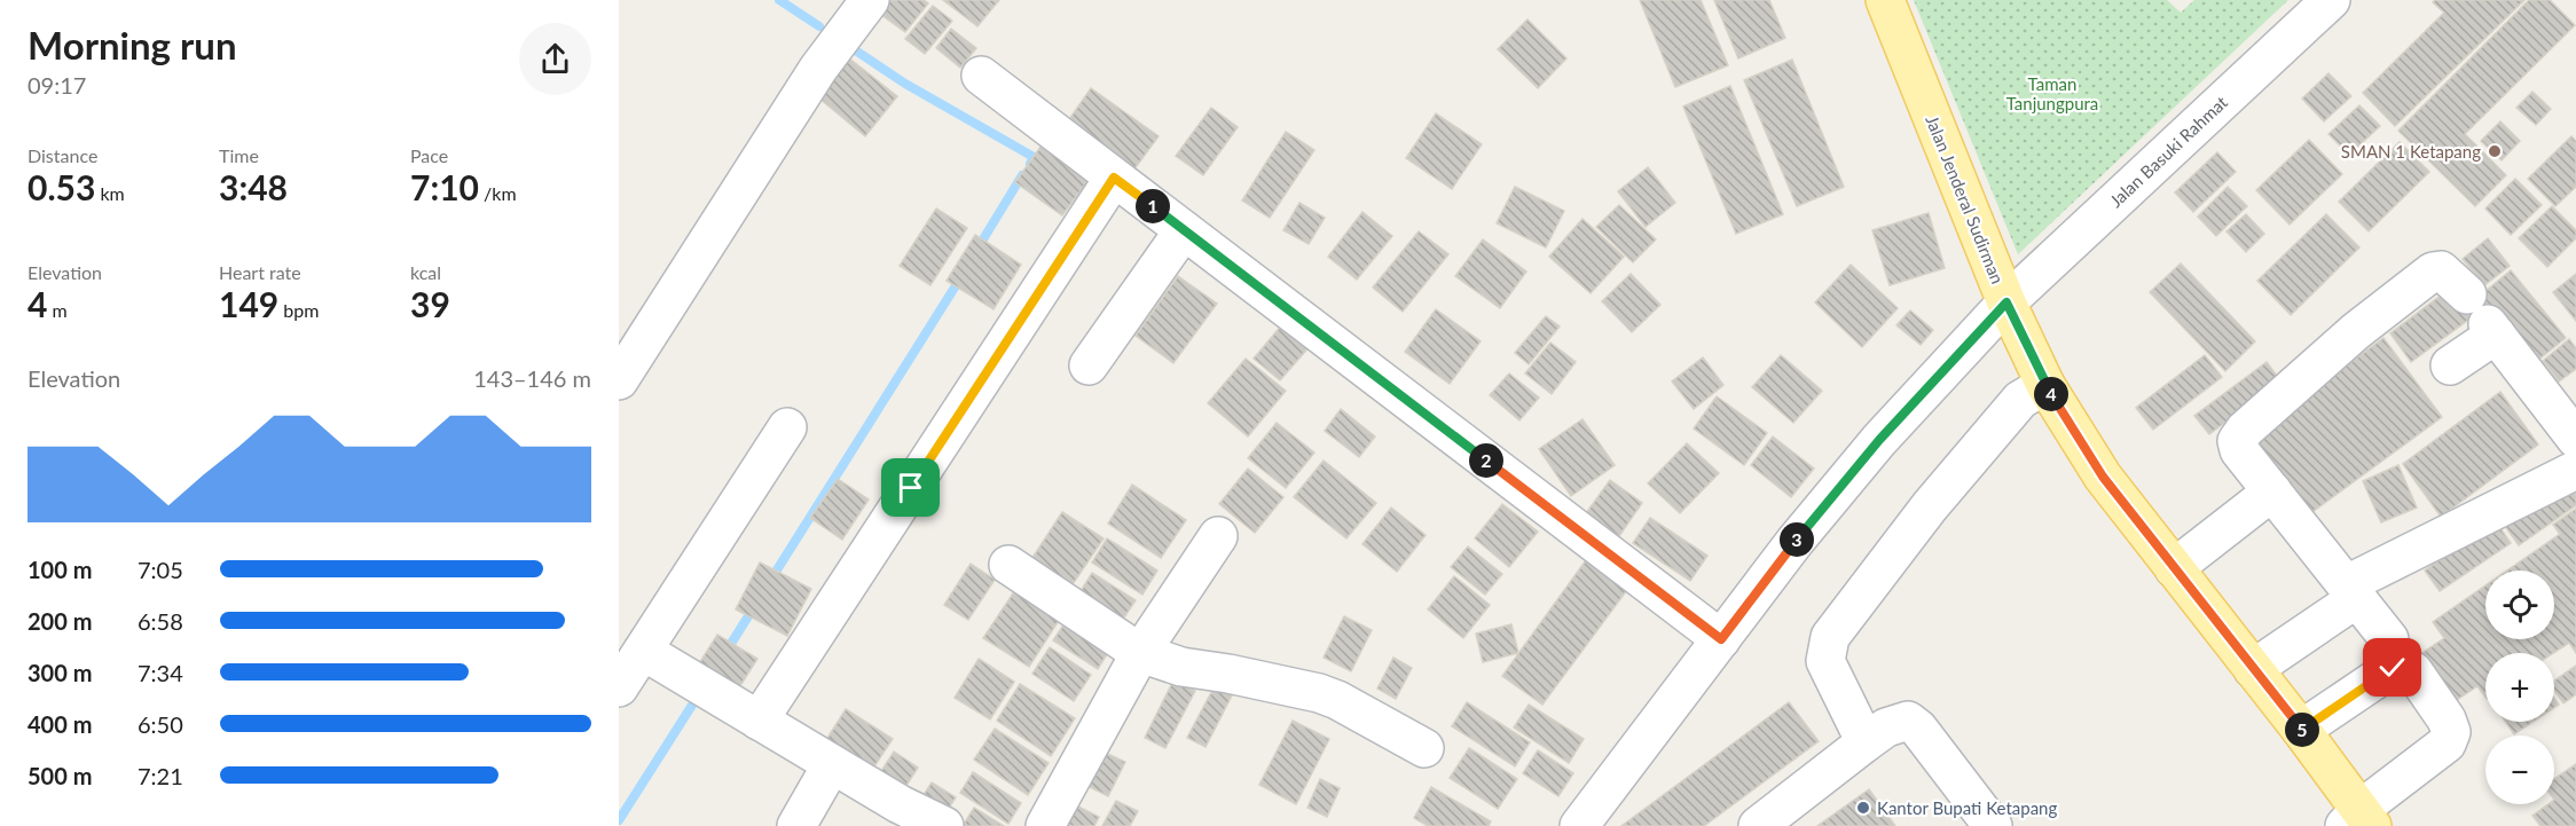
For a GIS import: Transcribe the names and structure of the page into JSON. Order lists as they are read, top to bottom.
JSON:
{
  "streets": {
    "main road": ["Jalan Jenderal Sudirman"],
    "street": ["Jalan Basuki Rahmat"]
  },
  "crossings": [
    ["Jalan Basuki Rahmat", "Jalan Jenderal Sudirman"]
  ],
  "parks": ["Taman Tanjungpura"],
  "places": ["SMAN 1 Ketapang", "Kantor Bupati Ketapang"],
  "page": {
    "heading": ["Morning run", "09:17"],
    "stats": [
      ["Distance", "0.53 km"],
      ["Time", "3:48"],
      ["Pace", "7:10 /km"],
      ["Elevation", "4 m"],
      ["Heart rate", "149 bpm"],
      ["kcal", "39"]
    ],
    "pins": [
      "1",
      "4",
      "2",
      "3",
      "5"
    ],
    "chart": ["Elevation", "143–146 m"],
    "list": [
      {
        "name": "100 m",
        "note": "7:05"
      },
      {
        "name": "200 m",
        "note": "6:58"
      },
      {
        "name": "300 m",
        "note": "7:34"
      },
      {
        "name": "400 m",
        "note": "6:50"
      },
      {
        "name": "500 m",
        "note": "7:21"
      }
    ],
    "map_buttons": ["+", "−"]
  }
}
